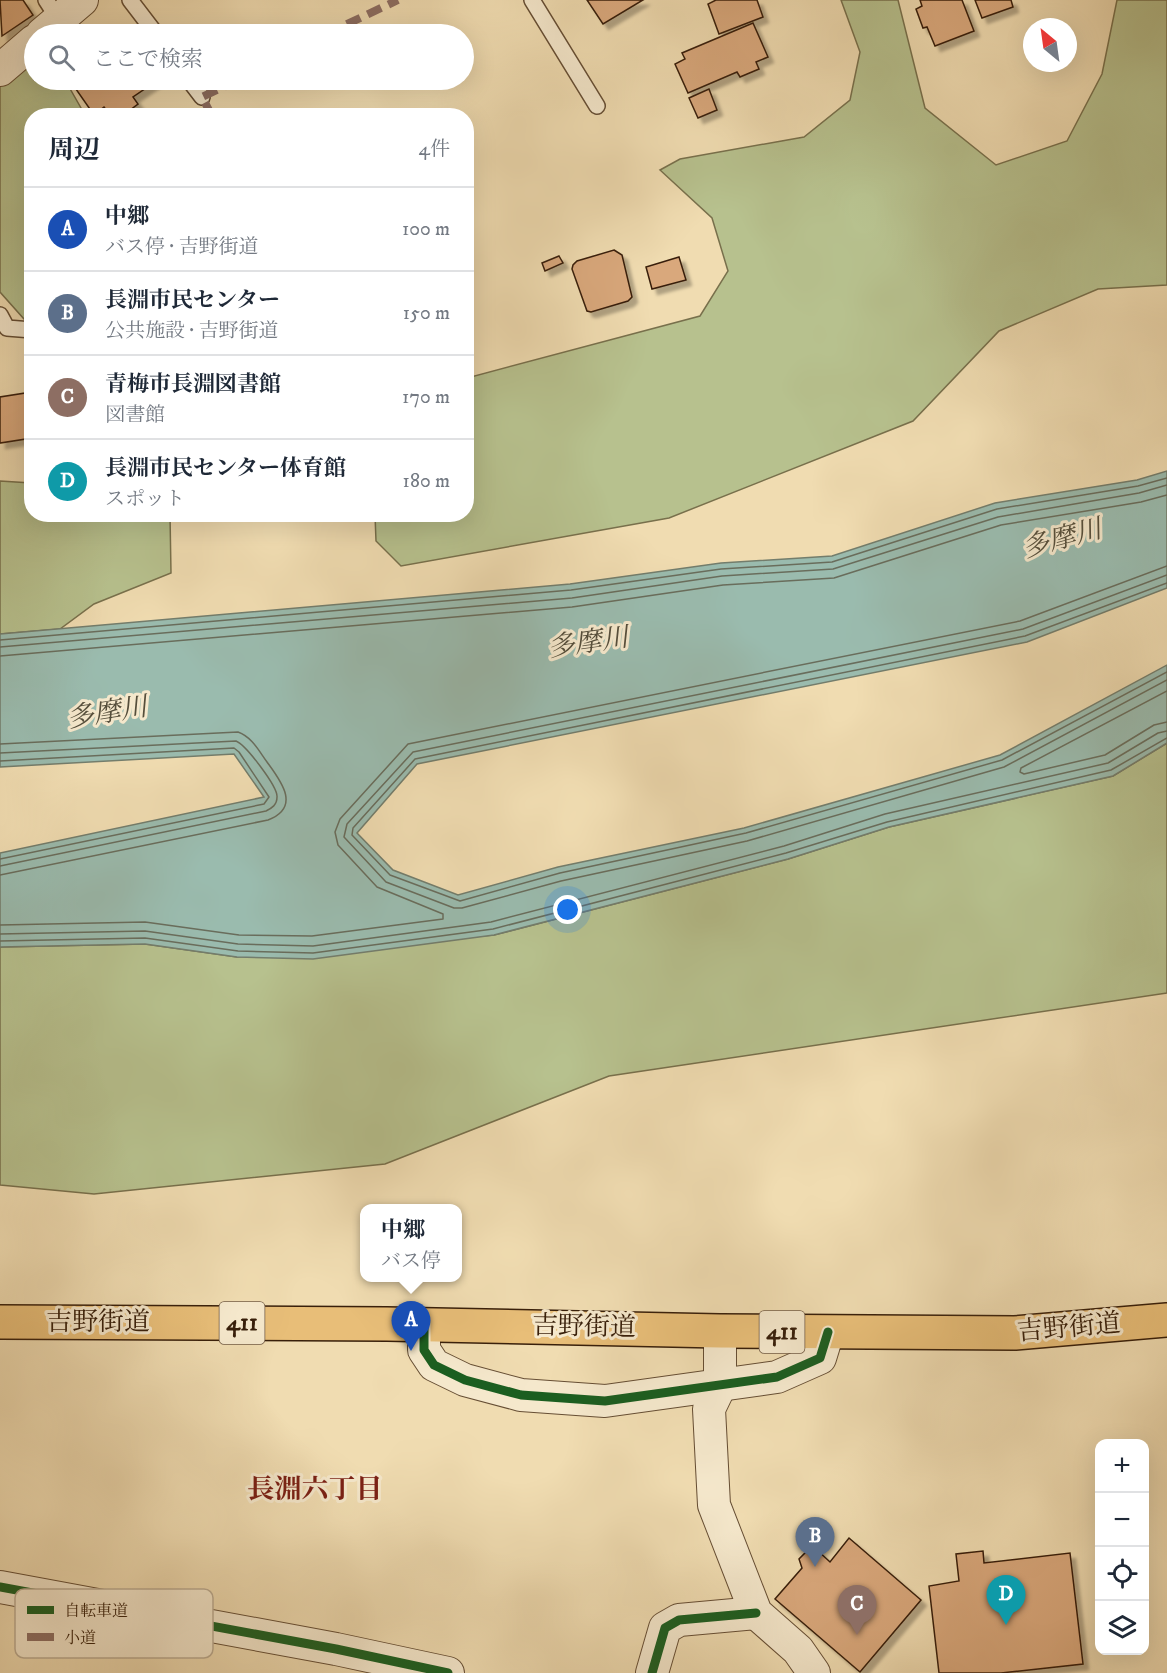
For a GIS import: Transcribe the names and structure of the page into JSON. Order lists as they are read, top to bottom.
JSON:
{
  "streets": {
    "highway": ["吉野街道", "411"]
  },
  "districts": ["長淵六丁目"],
  "water": ["多摩川"],
  "legend": ["自転車道", "小道"],
  "north": "top left",
  "page": {
    "search": "ここで検索",
    "heading": ["周辺", "4件"],
    "list": [
      {
        "mark": "A",
        "name": "中郷",
        "note": "バス停 · 吉野街道",
        "value": "100 m"
      },
      {
        "mark": "B",
        "name": "長淵市民センター",
        "note": "公共施設 · 吉野街道",
        "value": "150 m"
      },
      {
        "mark": "C",
        "name": "青梅市長淵図書館",
        "note": "図書館",
        "value": "170 m"
      },
      {
        "mark": "D",
        "name": "長淵市民センター体育館",
        "note": "スポット",
        "value": "180 m"
      }
    ],
    "popup": ["中郷", "バス停"],
    "pins": [
      "A",
      "B",
      "D",
      "C"
    ],
    "map_buttons": ["+", "−"]
  }
}
